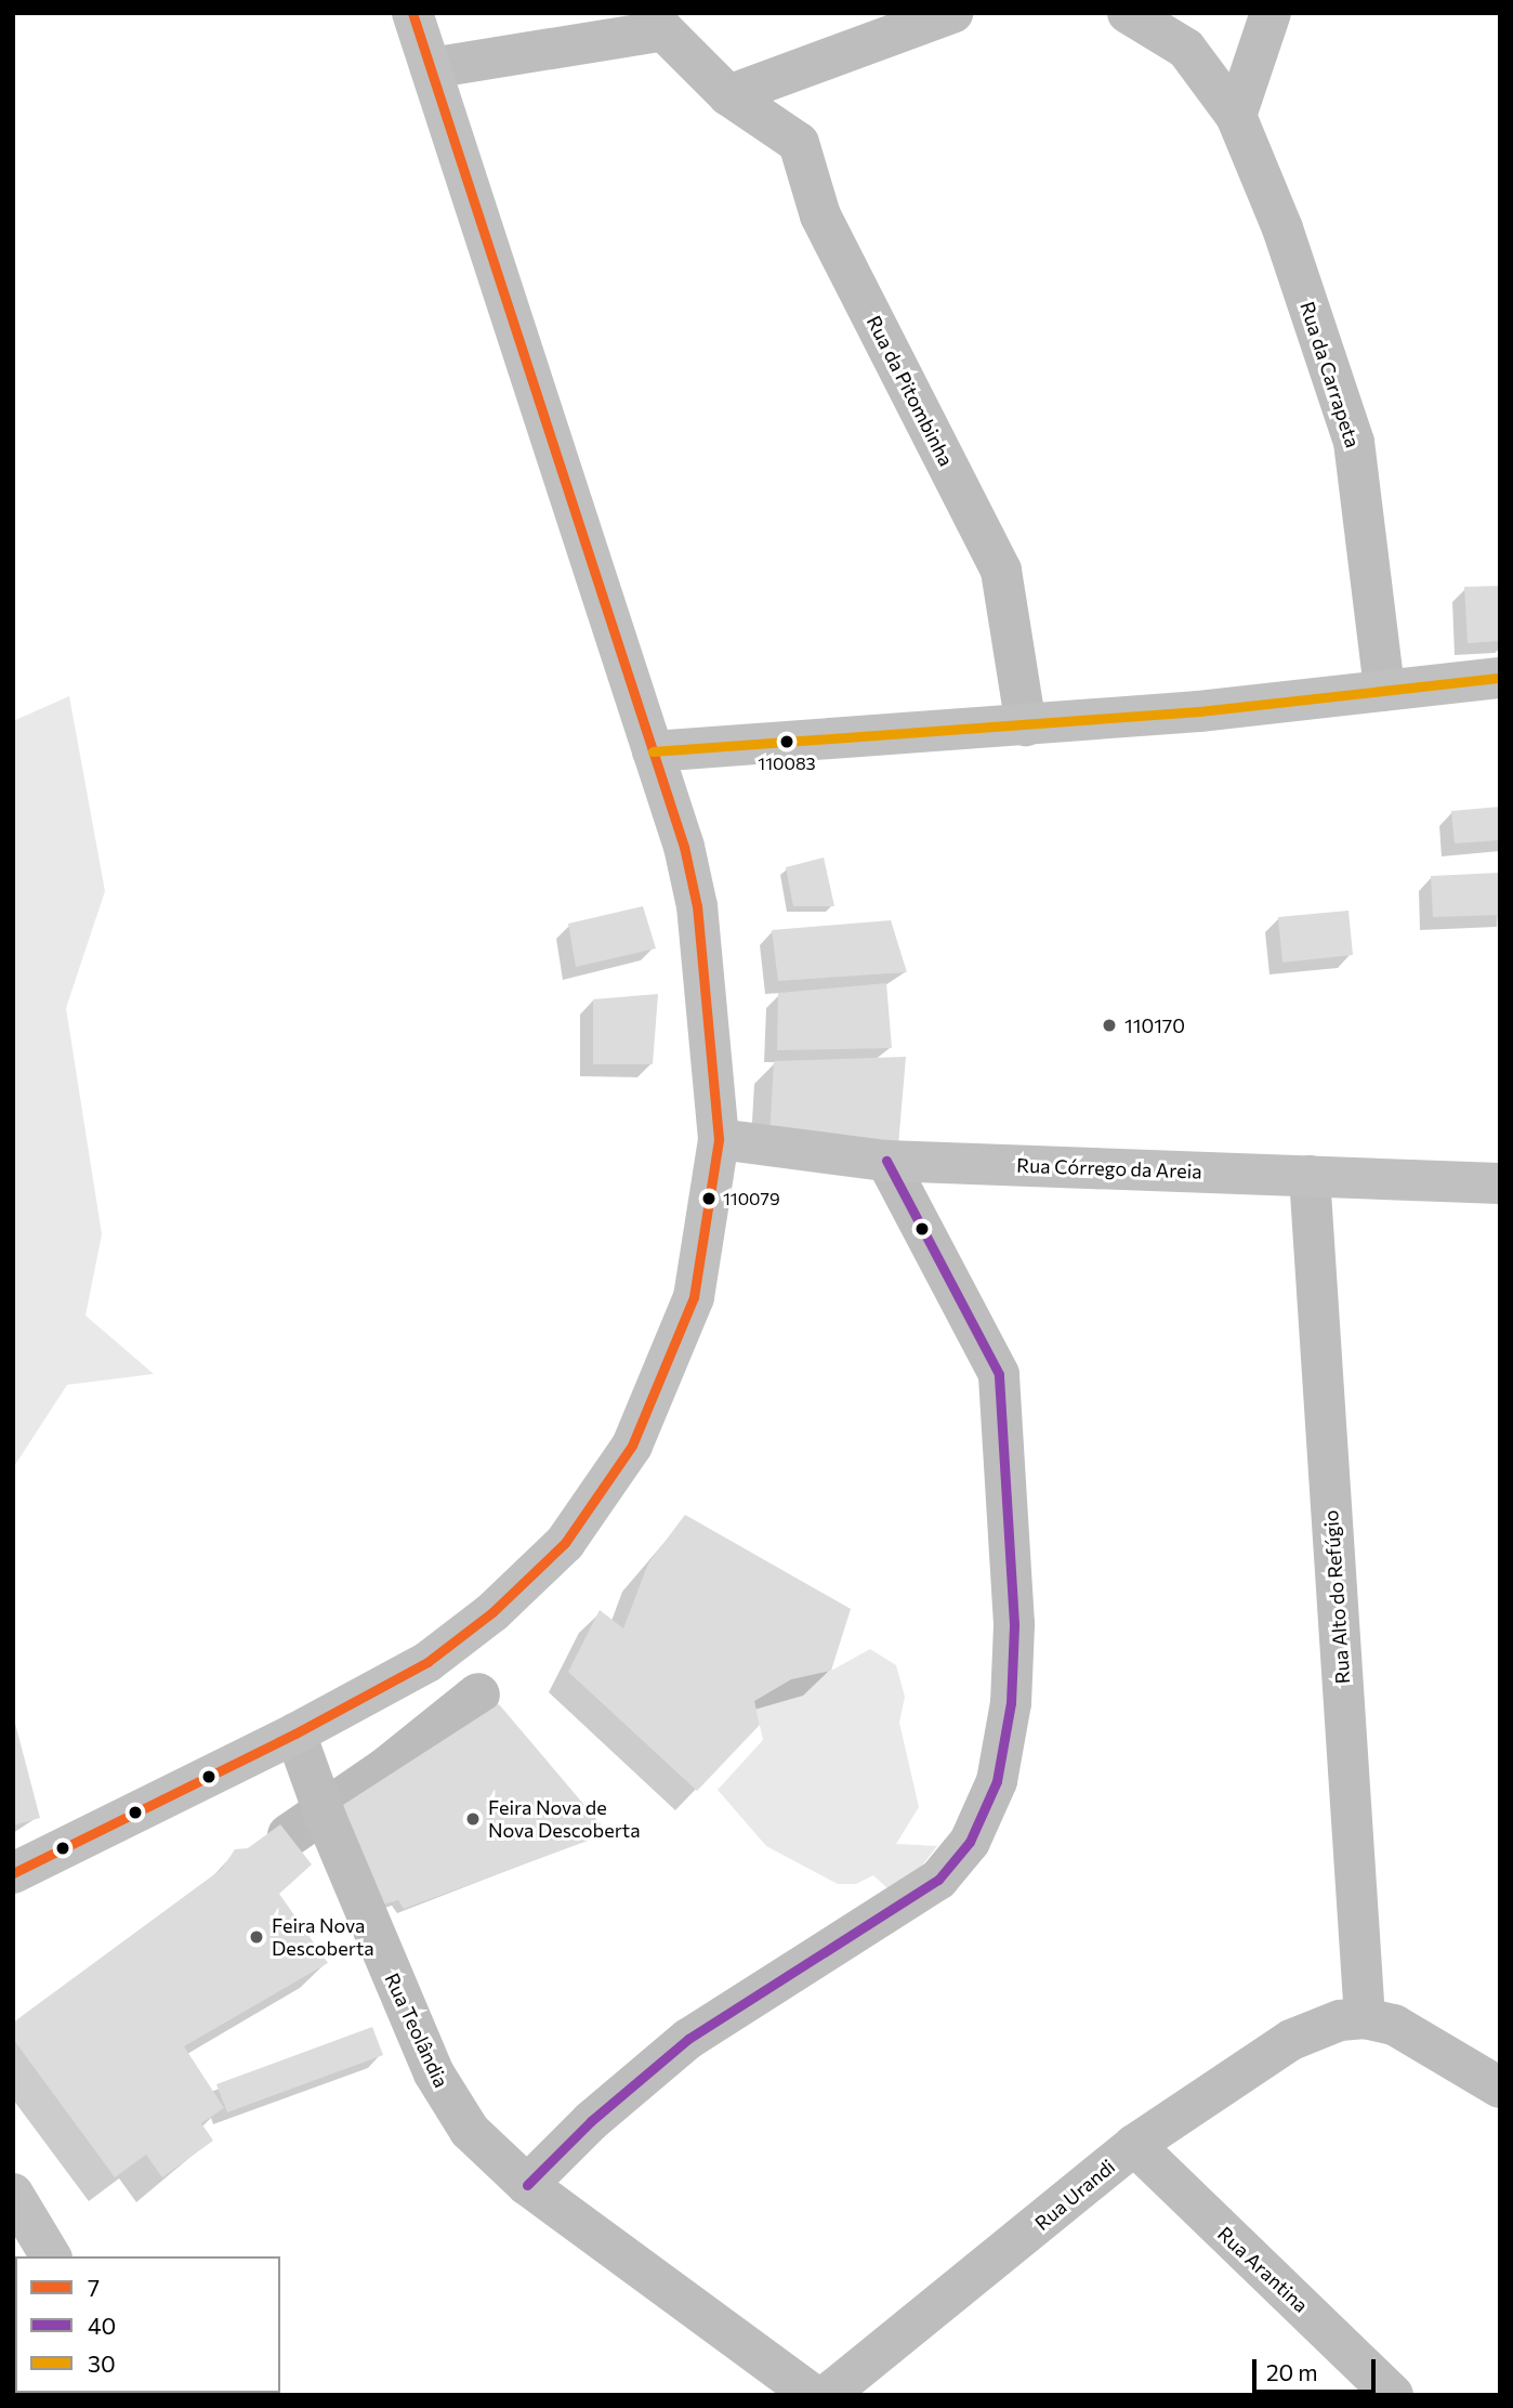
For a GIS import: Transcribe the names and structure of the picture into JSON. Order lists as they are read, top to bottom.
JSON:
{
  "streets": {
    "main road": ["Rua Córrego da Areia"],
    "street": [
      "Rua da Carrapeta",
      "Rua da Pitombinha",
      "Rua Alto do Refúgio",
      "Rua Teolândia",
      "Rua Urandi",
      "Rua Arantina"
    ]
  },
  "crossings": [
    ["Rua Córrego da Areia", "Rua Alto do Refúgio"],
    ["Rua Alto do Refúgio", "Rua Urandi"],
    ["Rua Urandi", "Rua Arantina"]
  ],
  "places": [
    "110083",
    "110170",
    "110079",
    "Feira Nova de Nova Descoberta",
    "Feira Nova Descoberta"
  ],
  "lines": ["transit line 7", "transit line 30", "transit line 40"],
  "legend": ["7", "40", "30"],
  "scale_bar": "20 m"
}
